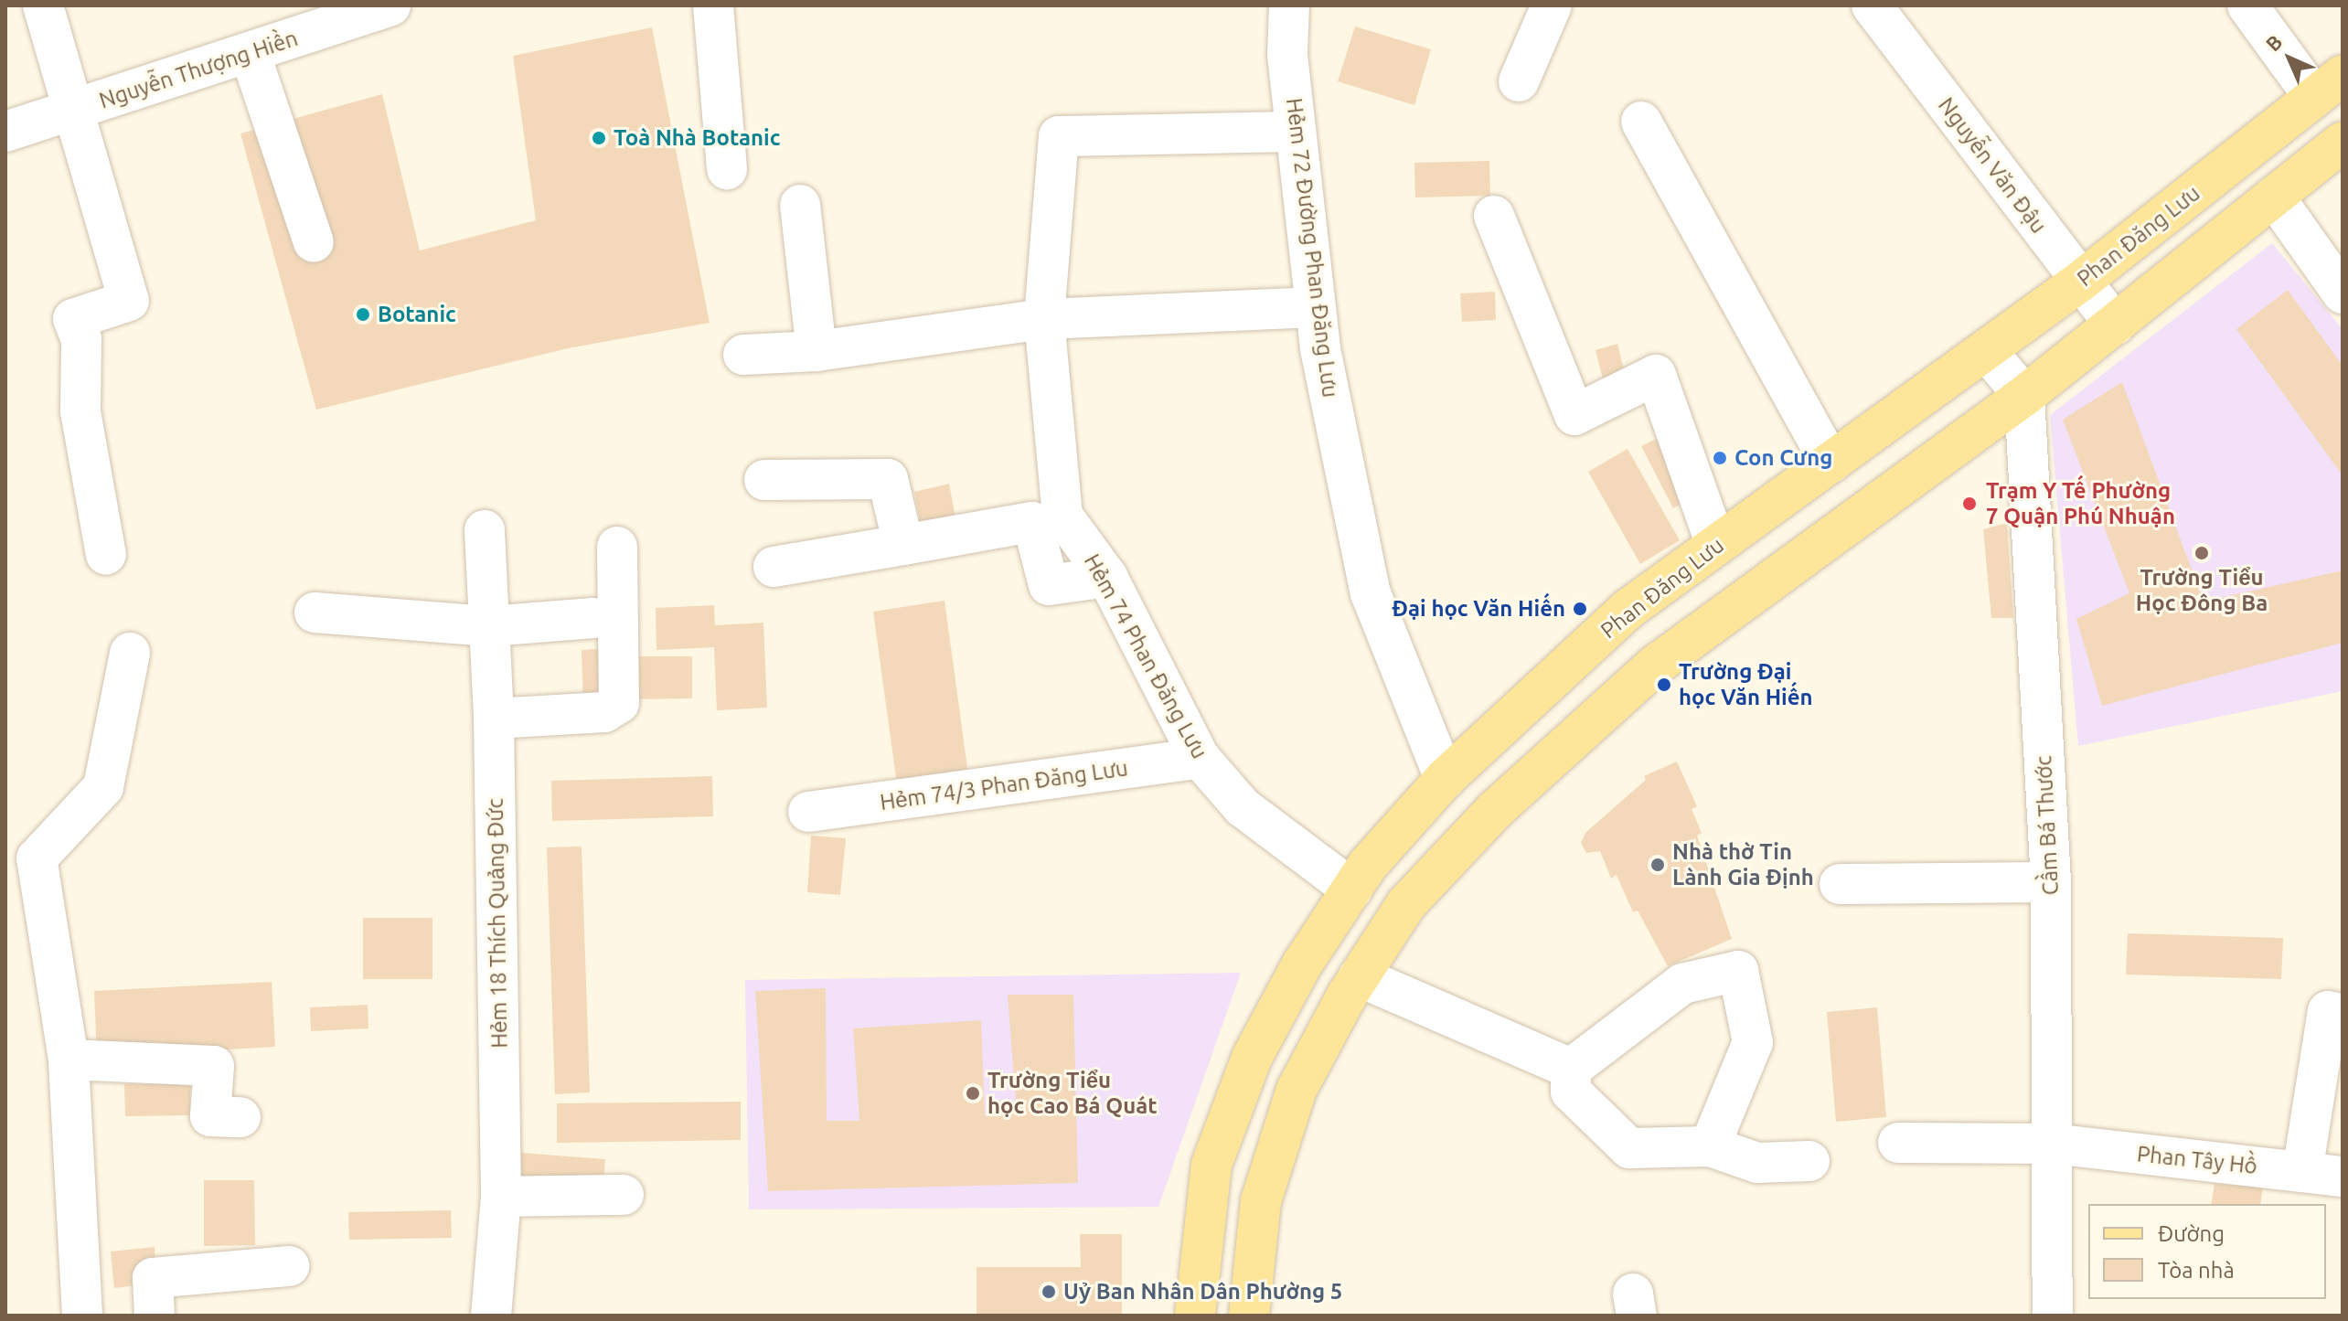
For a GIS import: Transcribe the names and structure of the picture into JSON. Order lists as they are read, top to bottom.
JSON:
{
  "streets": {
    "main road": ["Phan Đăng Lưu"],
    "street": [
      "Nguyễn Thượng Hiền",
      "Nguyễn Văn Đậu",
      "Hẻm 72 Đường Phan Đăng Lưu",
      "Hẻm 74 Phan Đăng Lưu",
      "Hẻm 74/3 Phan Đăng Lưu",
      "Cầm Bá Thước",
      "Hẻm 18 Thích Quảng Đức",
      "Phan Tây Hồ"
    ]
  },
  "crossings": [
    ["Nguyễn Văn Đậu", "Phan Đăng Lưu"],
    ["Phan Đăng Lưu", "Hẻm 72 Đường Phan Đăng Lưu"],
    ["Phan Đăng Lưu", "Hẻm 74 Phan Đăng Lưu"],
    ["Hẻm 72 Đường Phan Đăng Lưu", "Hẻm 74 Phan Đăng Lưu"],
    ["Hẻm 74 Phan Đăng Lưu", "Hẻm 74/3 Phan Đăng Lưu"],
    ["Cầm Bá Thước", "Phan Tây Hồ"]
  ],
  "places": [
    "Toà Nhà Botanic",
    "Botanic",
    "Con Cưng",
    "Trạm Y Tế Phường 7 Quận Phú Nhuận",
    "Trường Tiểu Học Đông Ba",
    "Đại học Văn Hiến",
    "Trường Đại học Văn Hiến",
    "Nhà thờ Tin Lành Gia Định",
    "Trường Tiểu học Cao Bá Quát",
    "Uỷ Ban Nhân Dân Phường 5"
  ],
  "legend": ["Đường", "Tòa nhà"],
  "north": "top left"
}
